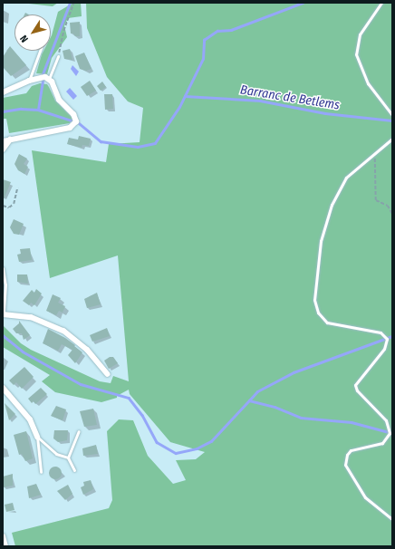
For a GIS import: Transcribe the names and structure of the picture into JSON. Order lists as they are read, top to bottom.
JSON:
{
  "water": ["Barranc de Betlems"],
  "north": "bottom left"
}
